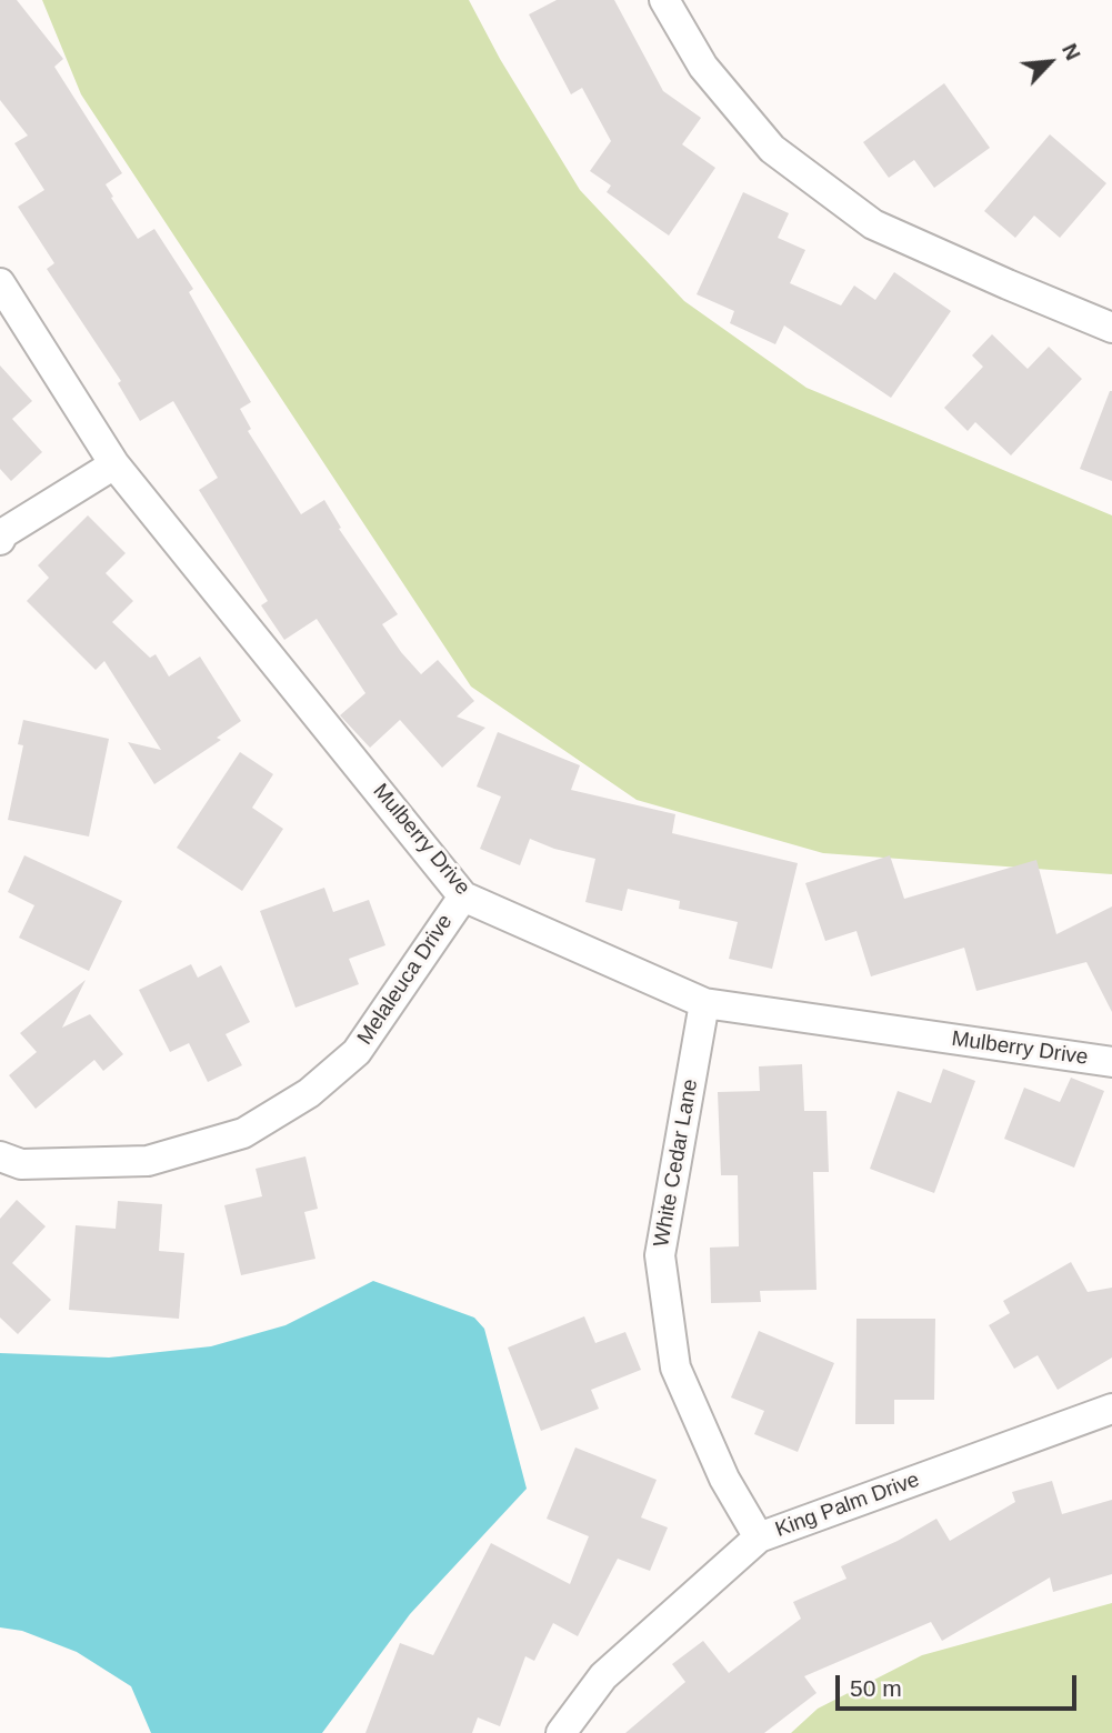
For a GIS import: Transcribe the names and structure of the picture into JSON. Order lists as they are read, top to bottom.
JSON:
{
  "streets": {
    "street": [
      "Mulberry Drive",
      "Melaleuca Drive",
      "White Cedar Lane",
      "King Palm Drive"
    ]
  },
  "crossings": [
    ["Mulberry Drive", "Melaleuca Drive"],
    ["Mulberry Drive", "White Cedar Lane"],
    ["White Cedar Lane", "King Palm Drive"]
  ],
  "scale_bar": "50 m",
  "north": "top right"
}
